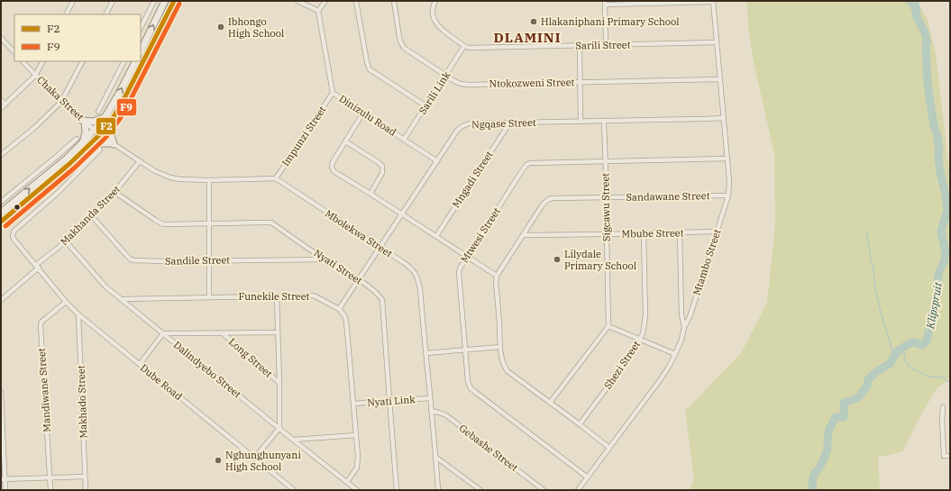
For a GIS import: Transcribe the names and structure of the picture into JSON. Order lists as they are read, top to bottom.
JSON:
{
  "streets": {
    "street": [
      "Sarili Street",
      "Ntokozweni Street",
      "Sarili Link",
      "Chaka Street",
      "Dinizulu Road",
      "Ngqase Street",
      "Impunzi Street",
      "Mngadi Street",
      "Sandawane Street",
      "Sigcawu Street",
      "Makhanda Street",
      "Mbolekwa Street",
      "Mbube Street",
      "Mtwesi Street",
      "Sandile Street",
      "Mtambo Street",
      "Nyati Street",
      "Funekile Street",
      "Long Street",
      "Shezi Street",
      "Dalindyebo Street",
      "Dube Road",
      "Mandiwane Street",
      "Nyati Link",
      "Makhado Street",
      "Gebashe Street"
    ]
  },
  "crossings": [
    ["Sarili Street", "Sarili Link"],
    ["Sarili Street", "Mtambo Street"],
    ["Ntokozweni Street", "Sarili Link"],
    ["Ntokozweni Street", "Mtambo Street"],
    ["Sarili Link", "Dinizulu Road"],
    ["Dinizulu Road", "Ngqase Street"],
    ["Dinizulu Road", "Impunzi Street"],
    ["Ngqase Street", "Mngadi Street"],
    ["Ngqase Street", "Sigcawu Street"],
    ["Ngqase Street", "Mbolekwa Street"],
    ["Ngqase Street", "Mtambo Street"],
    ["Ngqase Street", "Nyati Street"],
    ["Ngqase Street", "Funekile Street"],
    ["Impunzi Street", "Mbolekwa Street"],
    ["Sandawane Street", "Sigcawu Street"],
    ["Sandawane Street", "Mbube Street"],
    ["Sandawane Street", "Mtambo Street"],
    ["Sigcawu Street", "Mbube Street"],
    ["Sigcawu Street", "Mtwesi Street"],
    ["Makhanda Street", "Sandile Street"],
    ["Makhanda Street", "Nyati Street"],
    ["Makhanda Street", "Dalindyebo Street"],
    ["Makhanda Street", "Dube Road"],
    ["Mbolekwa Street", "Nyati Link"],
    ["Mbolekwa Street", "Gebashe Street"],
    ["Mbube Street", "Mtambo Street"],
    ["Mbube Street", "Shezi Street"],
    ["Mtwesi Street", "Mtambo Street"],
    ["Sandile Street", "Nyati Street"],
    ["Nyati Street", "Nyati Link"],
    ["Funekile Street", "Long Street"],
    ["Funekile Street", "Dalindyebo Street"],
    ["Long Street", "Dalindyebo Street"],
    ["Dube Road", "Mandiwane Street"],
    ["Dube Road", "Makhado Street"]
  ],
  "districts": ["DLAMINI"],
  "water": ["Klipspruit"],
  "places": [
    "Hlakaniphani Primary School",
    "Ibhongo High School",
    "Lilydale Primary School",
    "Nghunghunyani High School"
  ],
  "lines": ["transit line F2", "transit line F9"],
  "legend": ["F2", "F9"]
}
